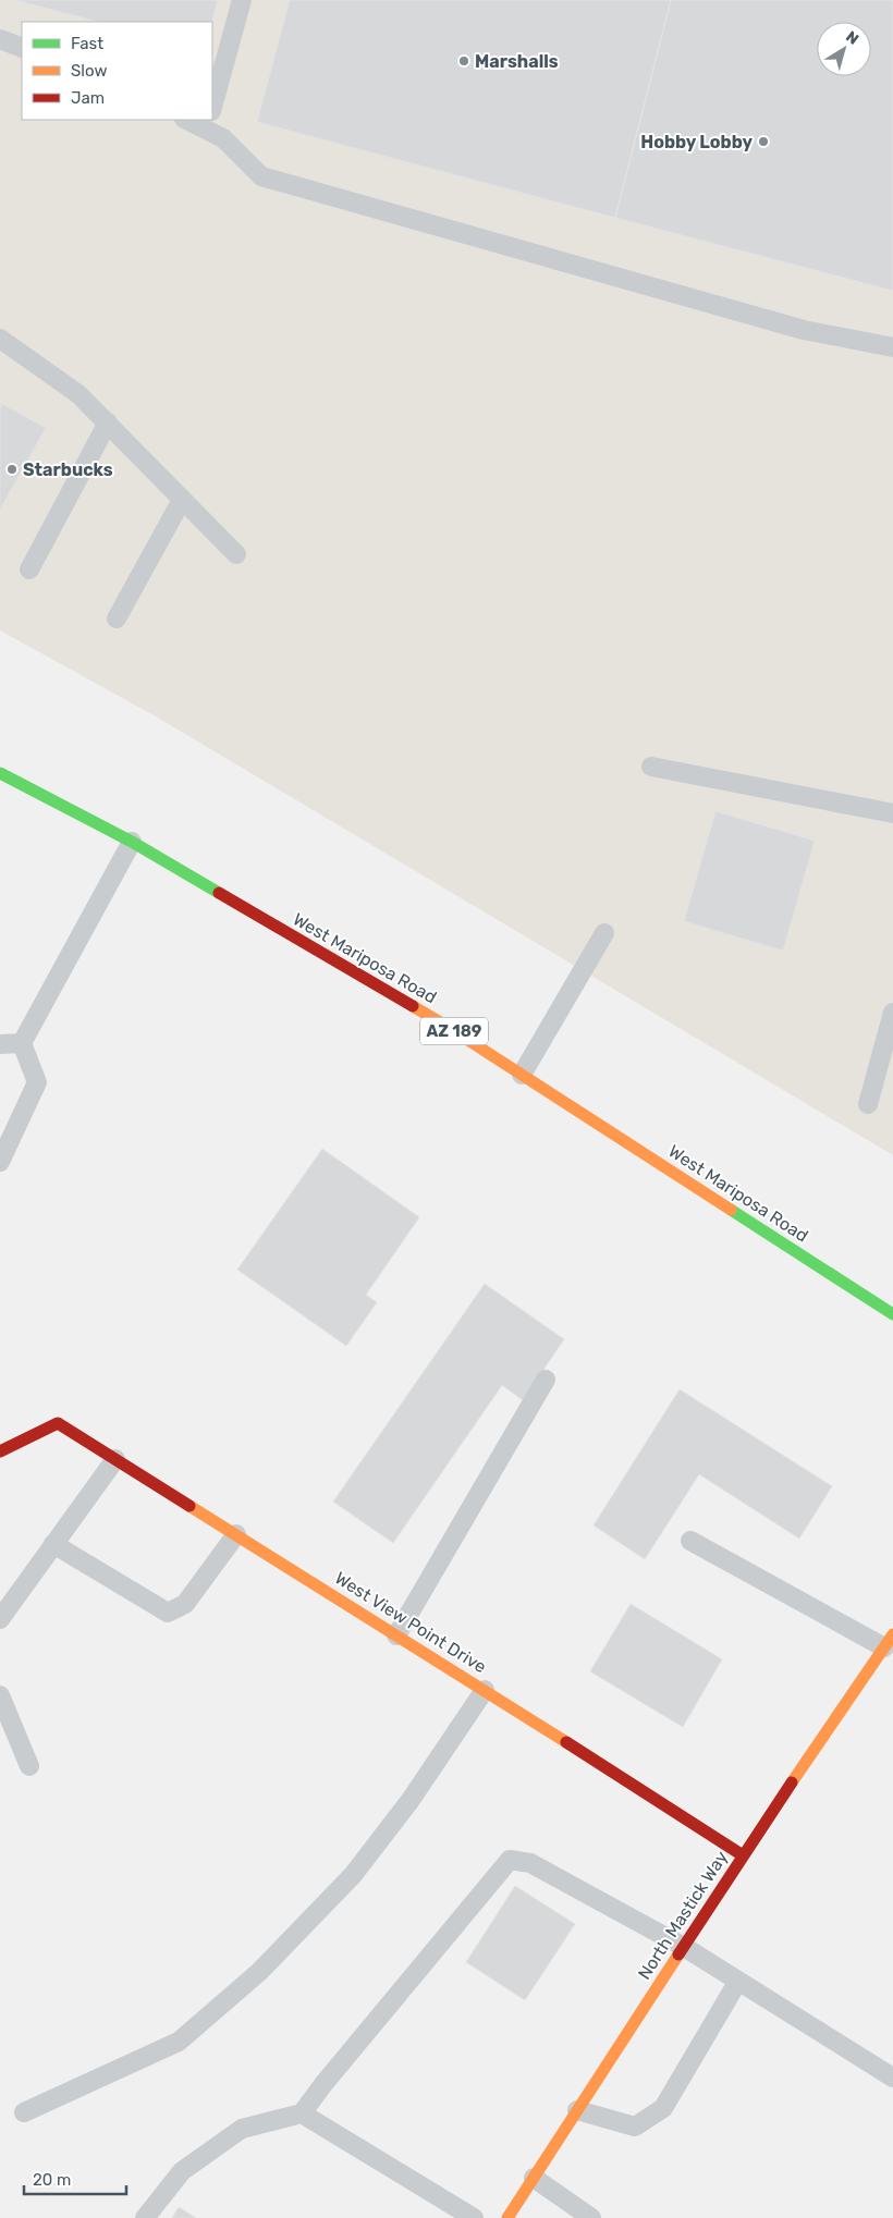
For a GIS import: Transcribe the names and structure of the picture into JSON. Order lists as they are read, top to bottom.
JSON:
{
  "streets": {
    "street": [
      "West Mariposa Road",
      "AZ 189",
      "West View Point Drive",
      "North Mastick Way"
    ]
  },
  "crossings": [
    ["West View Point Drive", "North Mastick Way"]
  ],
  "places": ["Marshalls", "Hobby Lobby", "Starbucks"],
  "legend": ["Fast", "Slow", "Jam"],
  "scale_bar": "20 m",
  "north": "top right"
}
